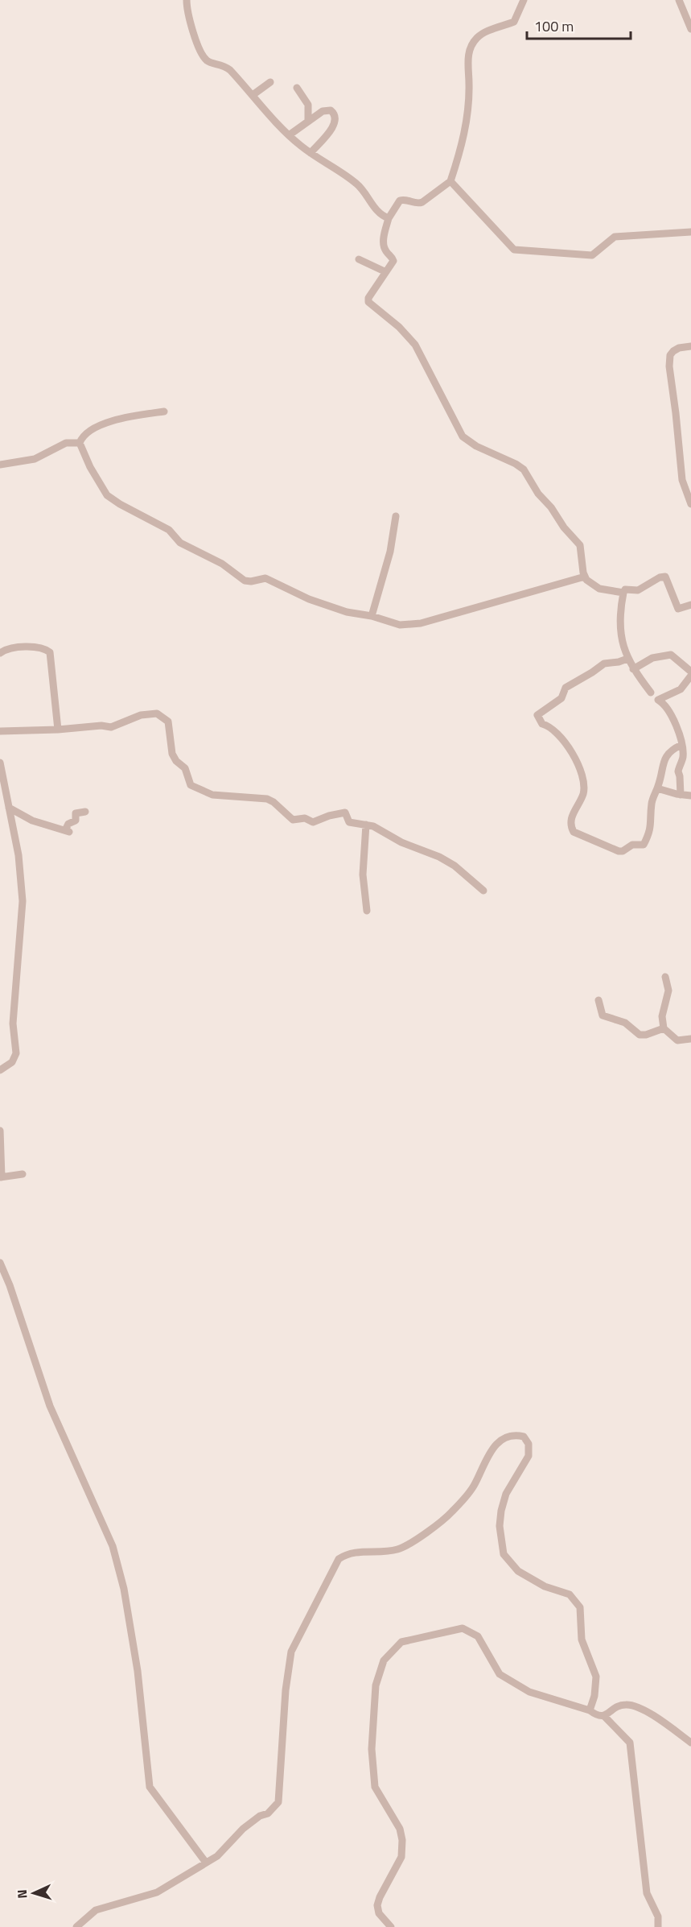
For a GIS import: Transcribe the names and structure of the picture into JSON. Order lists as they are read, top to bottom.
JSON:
{
  "scale_bar": "100 m",
  "north": "left"
}
